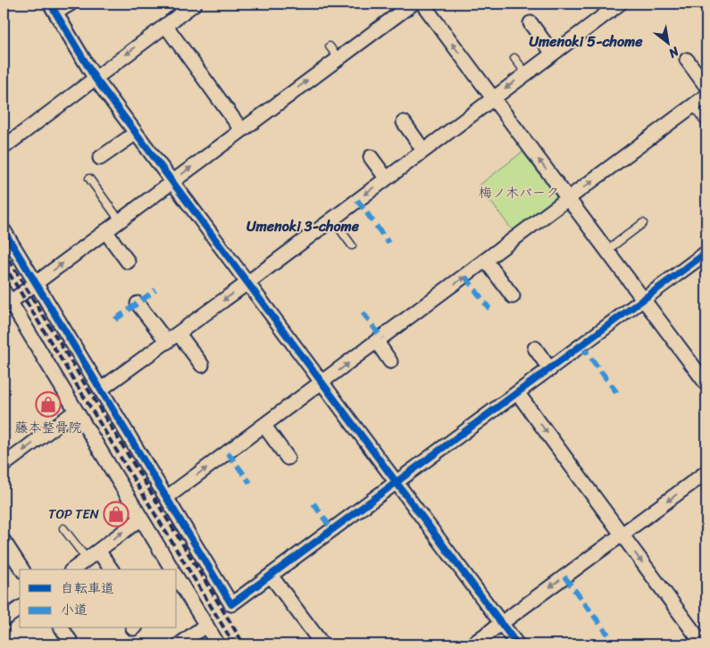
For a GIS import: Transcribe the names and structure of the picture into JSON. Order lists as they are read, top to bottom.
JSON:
{
  "districts": ["Umenoki 5-chome", "Umenoki 3-chome"],
  "parks": ["梅ノ木パーク"],
  "places": {
    "shop": ["藤本整骨院", "TOP TEN"]
  },
  "legend": ["自転車道", "小道"],
  "north": "bottom right"
}
